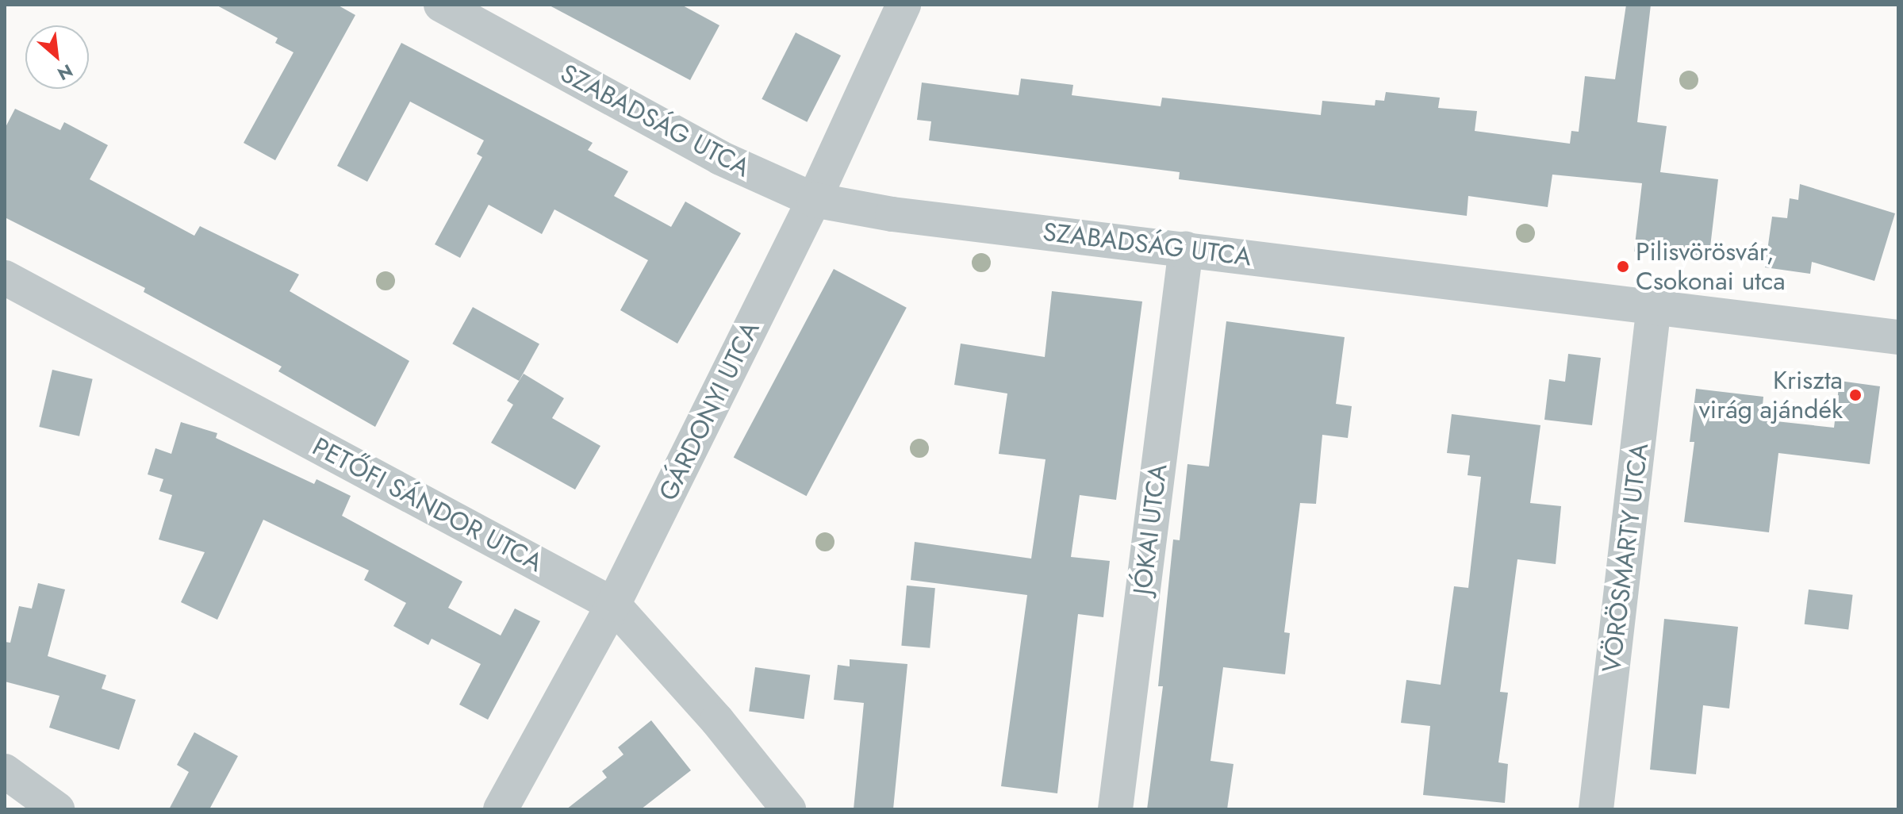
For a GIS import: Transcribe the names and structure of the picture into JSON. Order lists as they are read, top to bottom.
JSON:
{
  "streets": {
    "street": [
      "SZABADSÁG UTCA",
      "GÁRDONYI UTCA",
      "PETŐFI SÁNDOR UTCA",
      "JÓKAI UTCA",
      "VÖRÖSMARTY UTCA"
    ]
  },
  "crossings": [
    ["SZABADSÁG UTCA", "GÁRDONYI UTCA"],
    ["SZABADSÁG UTCA", "JÓKAI UTCA"],
    ["SZABADSÁG UTCA", "VÖRÖSMARTY UTCA"],
    ["GÁRDONYI UTCA", "PETŐFI SÁNDOR UTCA"]
  ],
  "places": ["Pilisvörösvár, Csokonai utca", "Kriszta virág ajándék"],
  "north": "bottom right"
}
